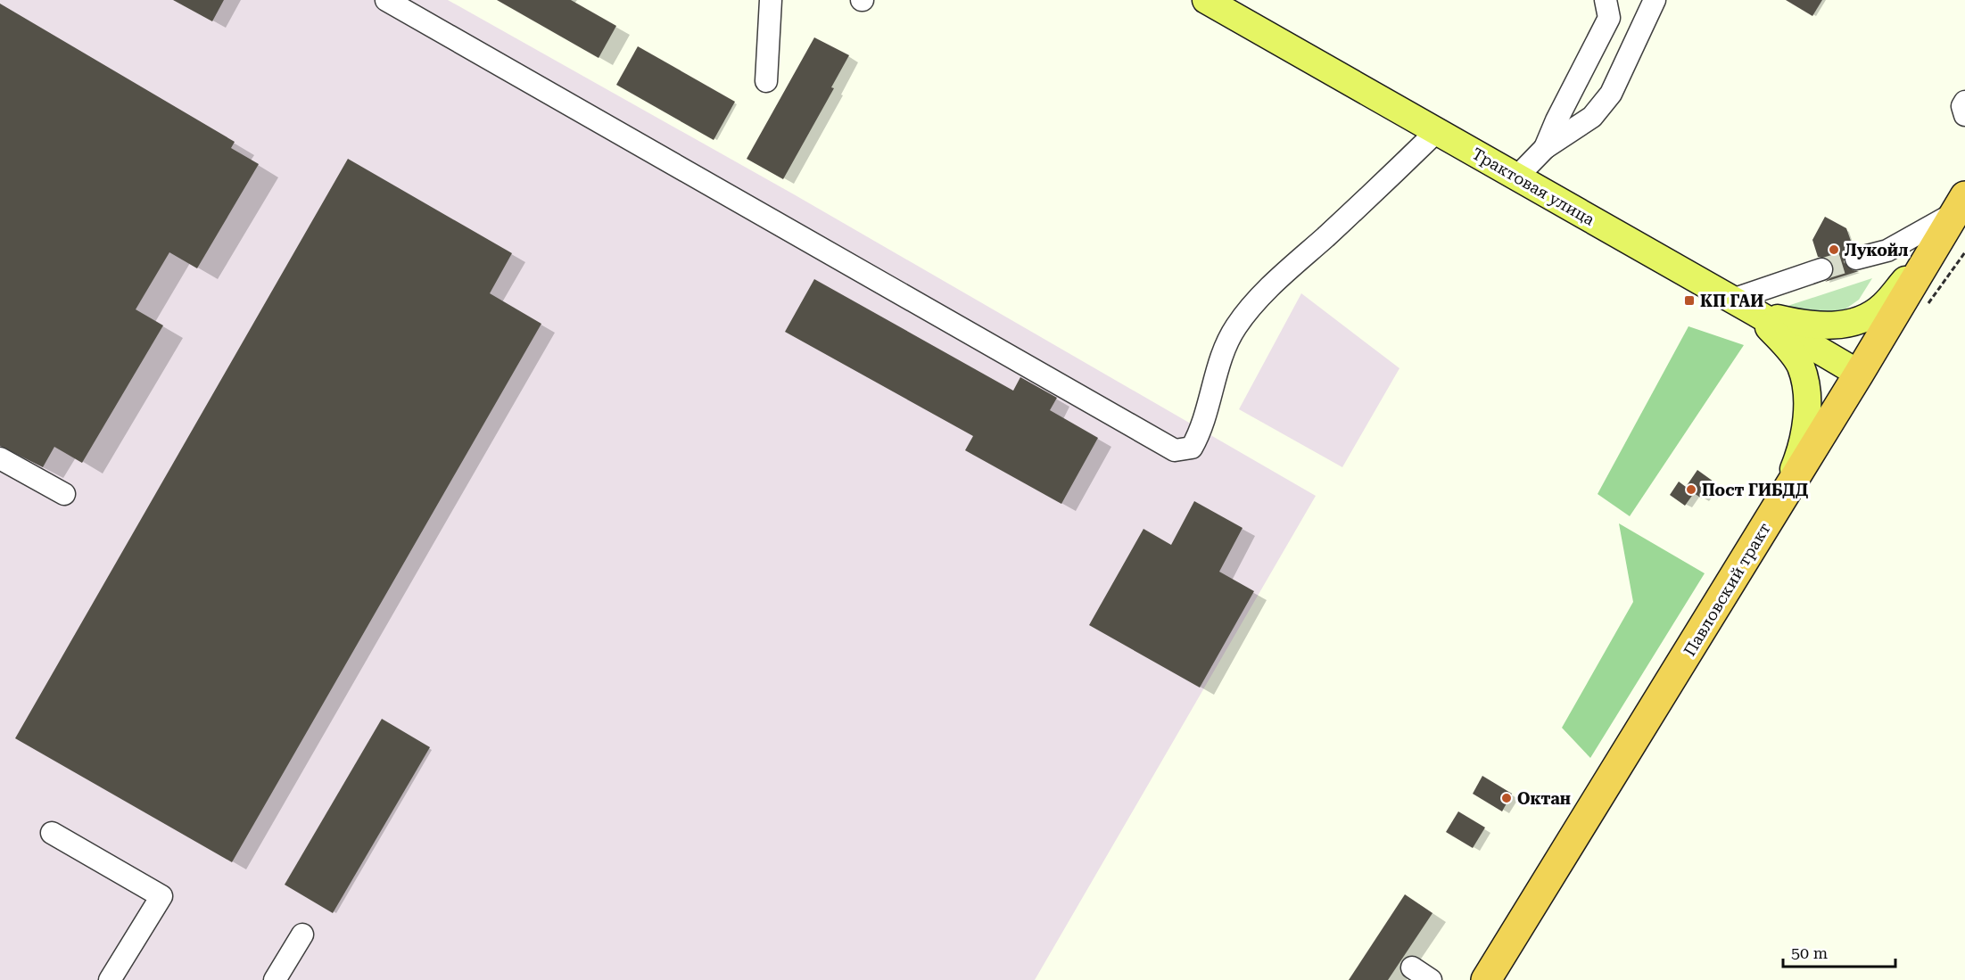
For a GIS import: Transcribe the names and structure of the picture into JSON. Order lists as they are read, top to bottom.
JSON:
{
  "streets": {
    "highway": ["Павловский тракт"],
    "main road": ["Трактовая улица"]
  },
  "crossings": [
    ["Трактовая улица", "Павловский тракт"]
  ],
  "places": {
    "other": ["Лукойл", "Пост ГИБДД", "Октан"],
    "transit": ["КП ГАИ"]
  },
  "scale_bar": "50 m"
}
